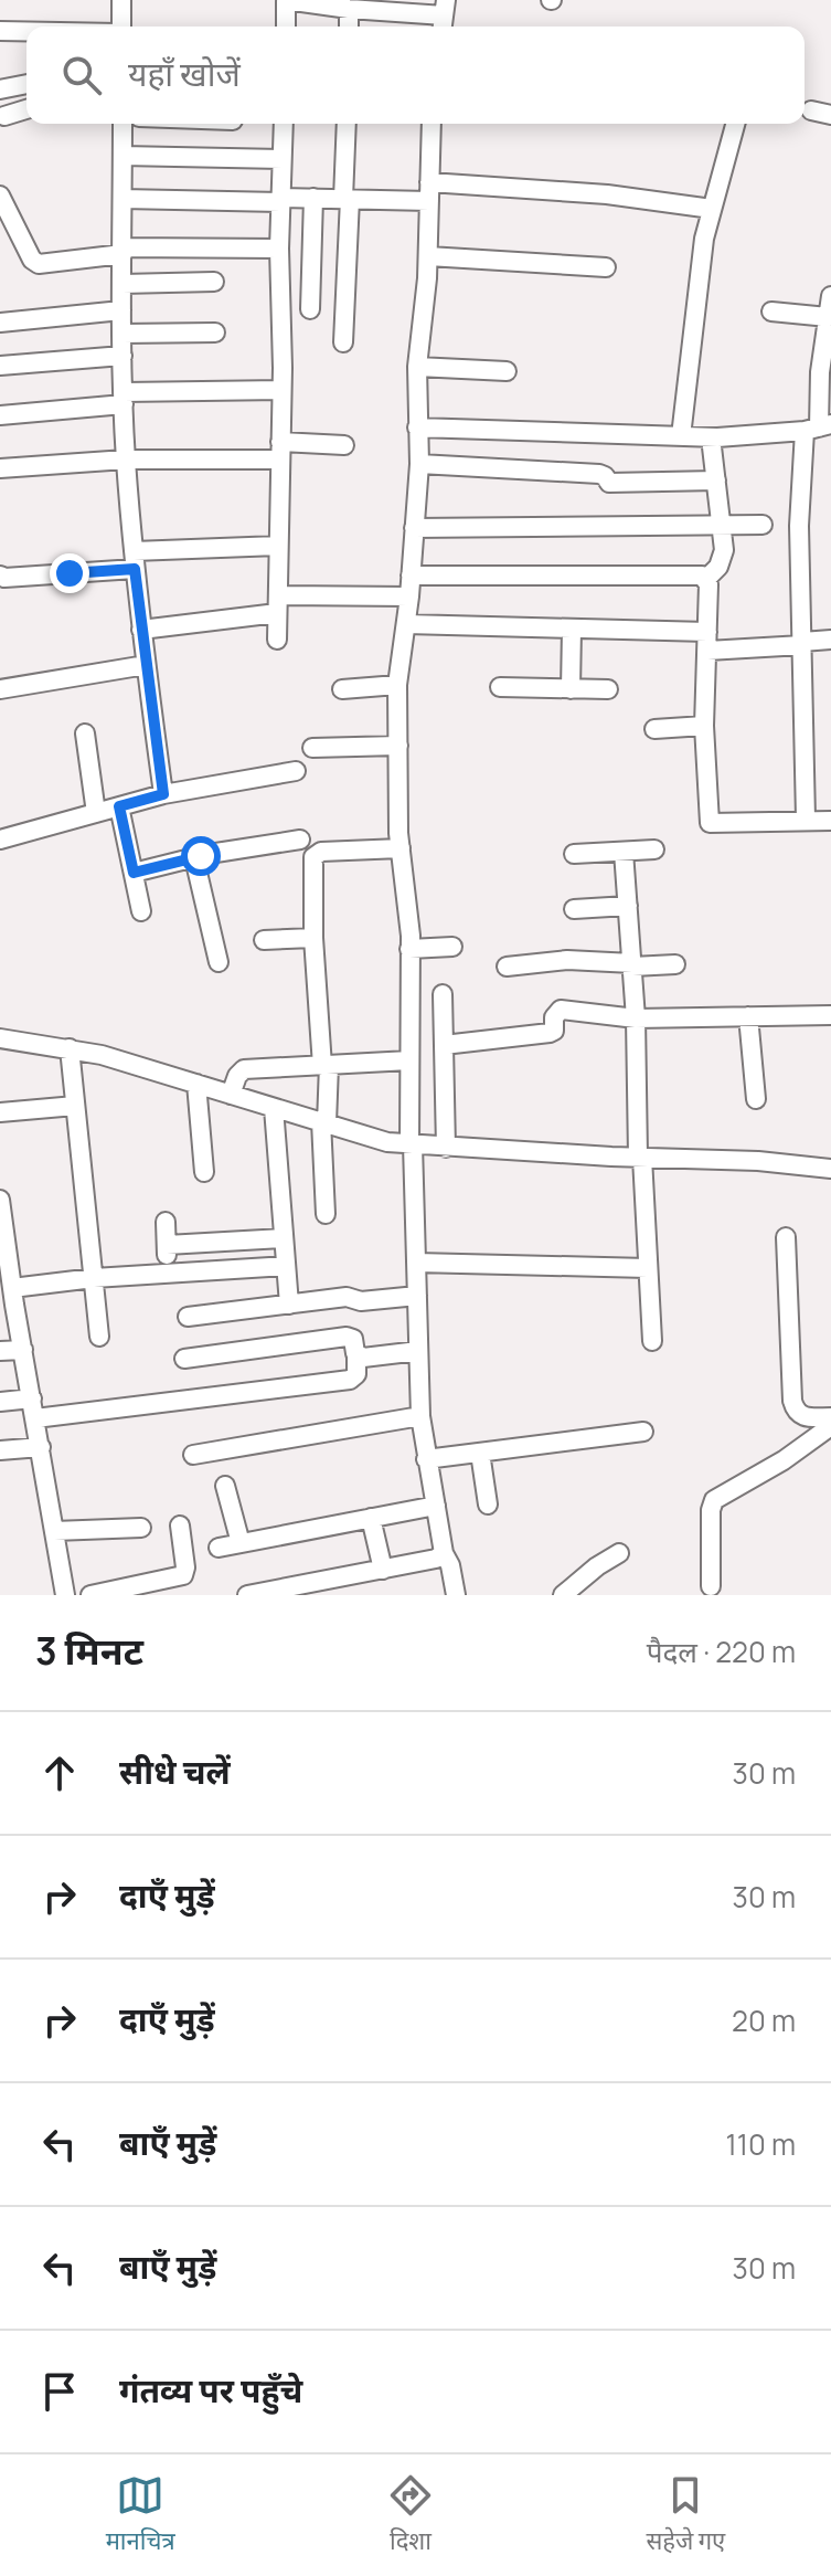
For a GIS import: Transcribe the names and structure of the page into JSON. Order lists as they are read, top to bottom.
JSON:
{
  "page": {
    "search": "यहाँ खोजें",
    "heading": ["3 मिनट", "पैदल · 220 m"],
    "list": [
      ["सीधे चलें", "30 m"],
      ["दाएँ मुड़ें", "30 m"],
      ["दाएँ मुड़ें", "20 m"],
      ["बाएँ मुड़ें", "110 m"],
      ["बाएँ मुड़ें", "30 m"],
      "गंतव्य पर पहुँचे"
    ],
    "nav": ["मानचित्र", "दिशा", "सहेजे गए"]
  }
}
